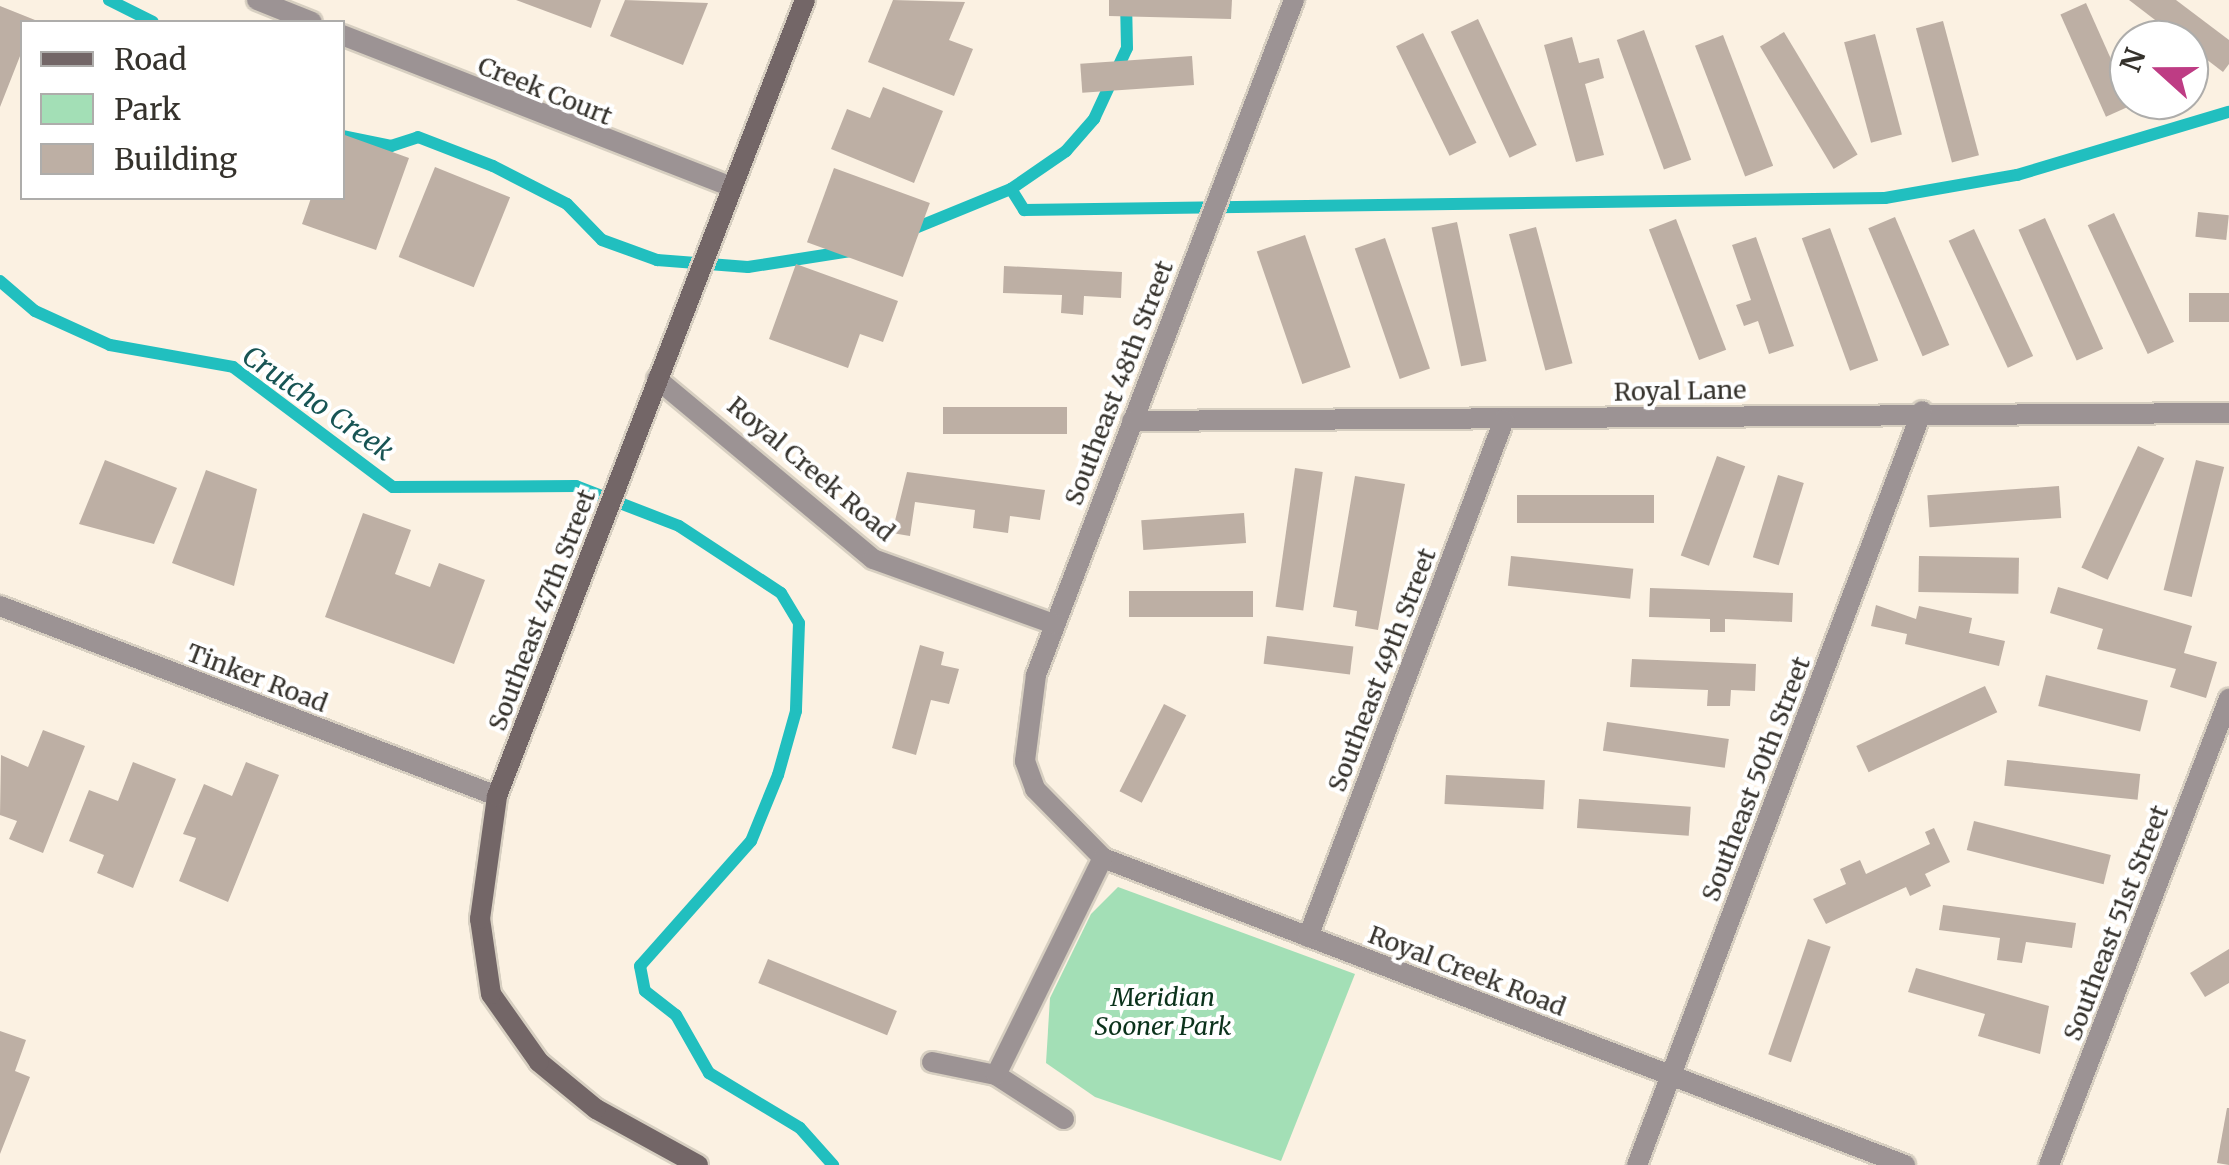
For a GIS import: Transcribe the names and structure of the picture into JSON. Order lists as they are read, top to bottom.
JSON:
{
  "streets": {
    "street": [
      "Creek Court",
      "Southeast 48th Street",
      "Royal Lane",
      "Royal Creek Road",
      "Southeast 47th Street",
      "Southeast 49th Street",
      "Tinker Road",
      "Southeast 50th Street",
      "Southeast 51st Street"
    ]
  },
  "crossings": [
    ["Creek Court", "Southeast 47th Street"],
    ["Southeast 48th Street", "Royal Lane"],
    ["Southeast 48th Street", "Royal Creek Road"],
    ["Royal Lane", "Southeast 49th Street"],
    ["Royal Lane", "Southeast 50th Street"],
    ["Royal Creek Road", "Southeast 47th Street"],
    ["Royal Creek Road", "Southeast 49th Street"],
    ["Royal Creek Road", "Southeast 50th Street"],
    ["Southeast 47th Street", "Tinker Road"]
  ],
  "water": ["Crutcho Creek"],
  "parks": ["Meridian Sooner Park"],
  "legend": ["Road", "Park", "Building"],
  "north": "left"
}
